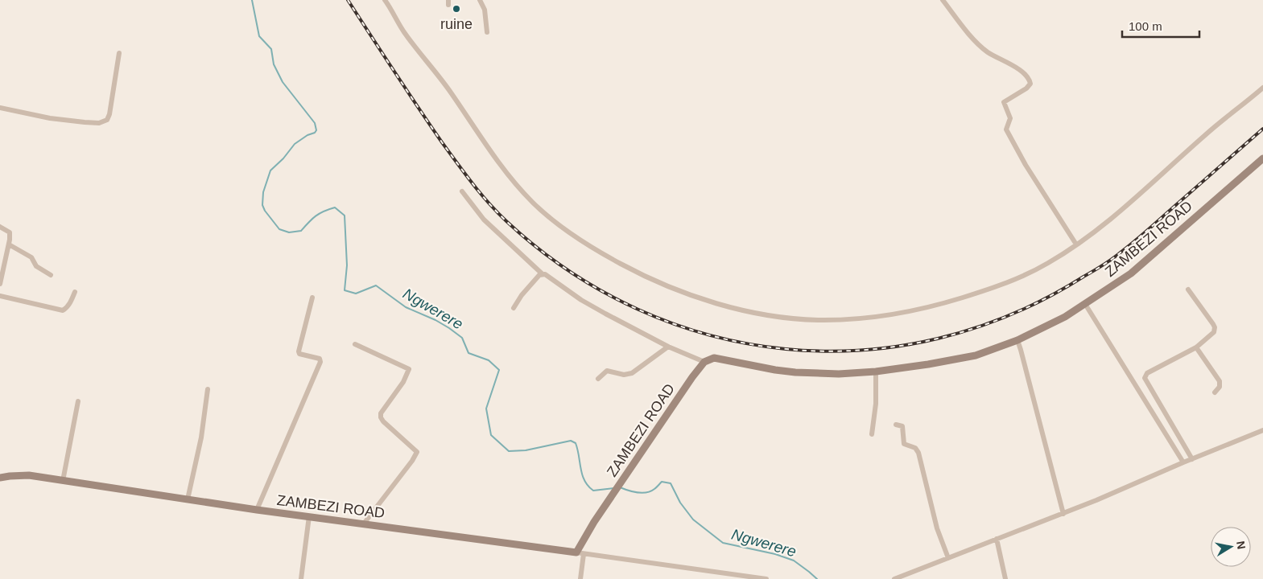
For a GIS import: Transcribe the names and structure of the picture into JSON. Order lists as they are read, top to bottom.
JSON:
{
  "streets": {
    "main road": ["ZAMBEZI ROAD"]
  },
  "water": ["Ngwerere"],
  "places": ["ruine"],
  "scale_bar": "100 m",
  "north": "right"
}
